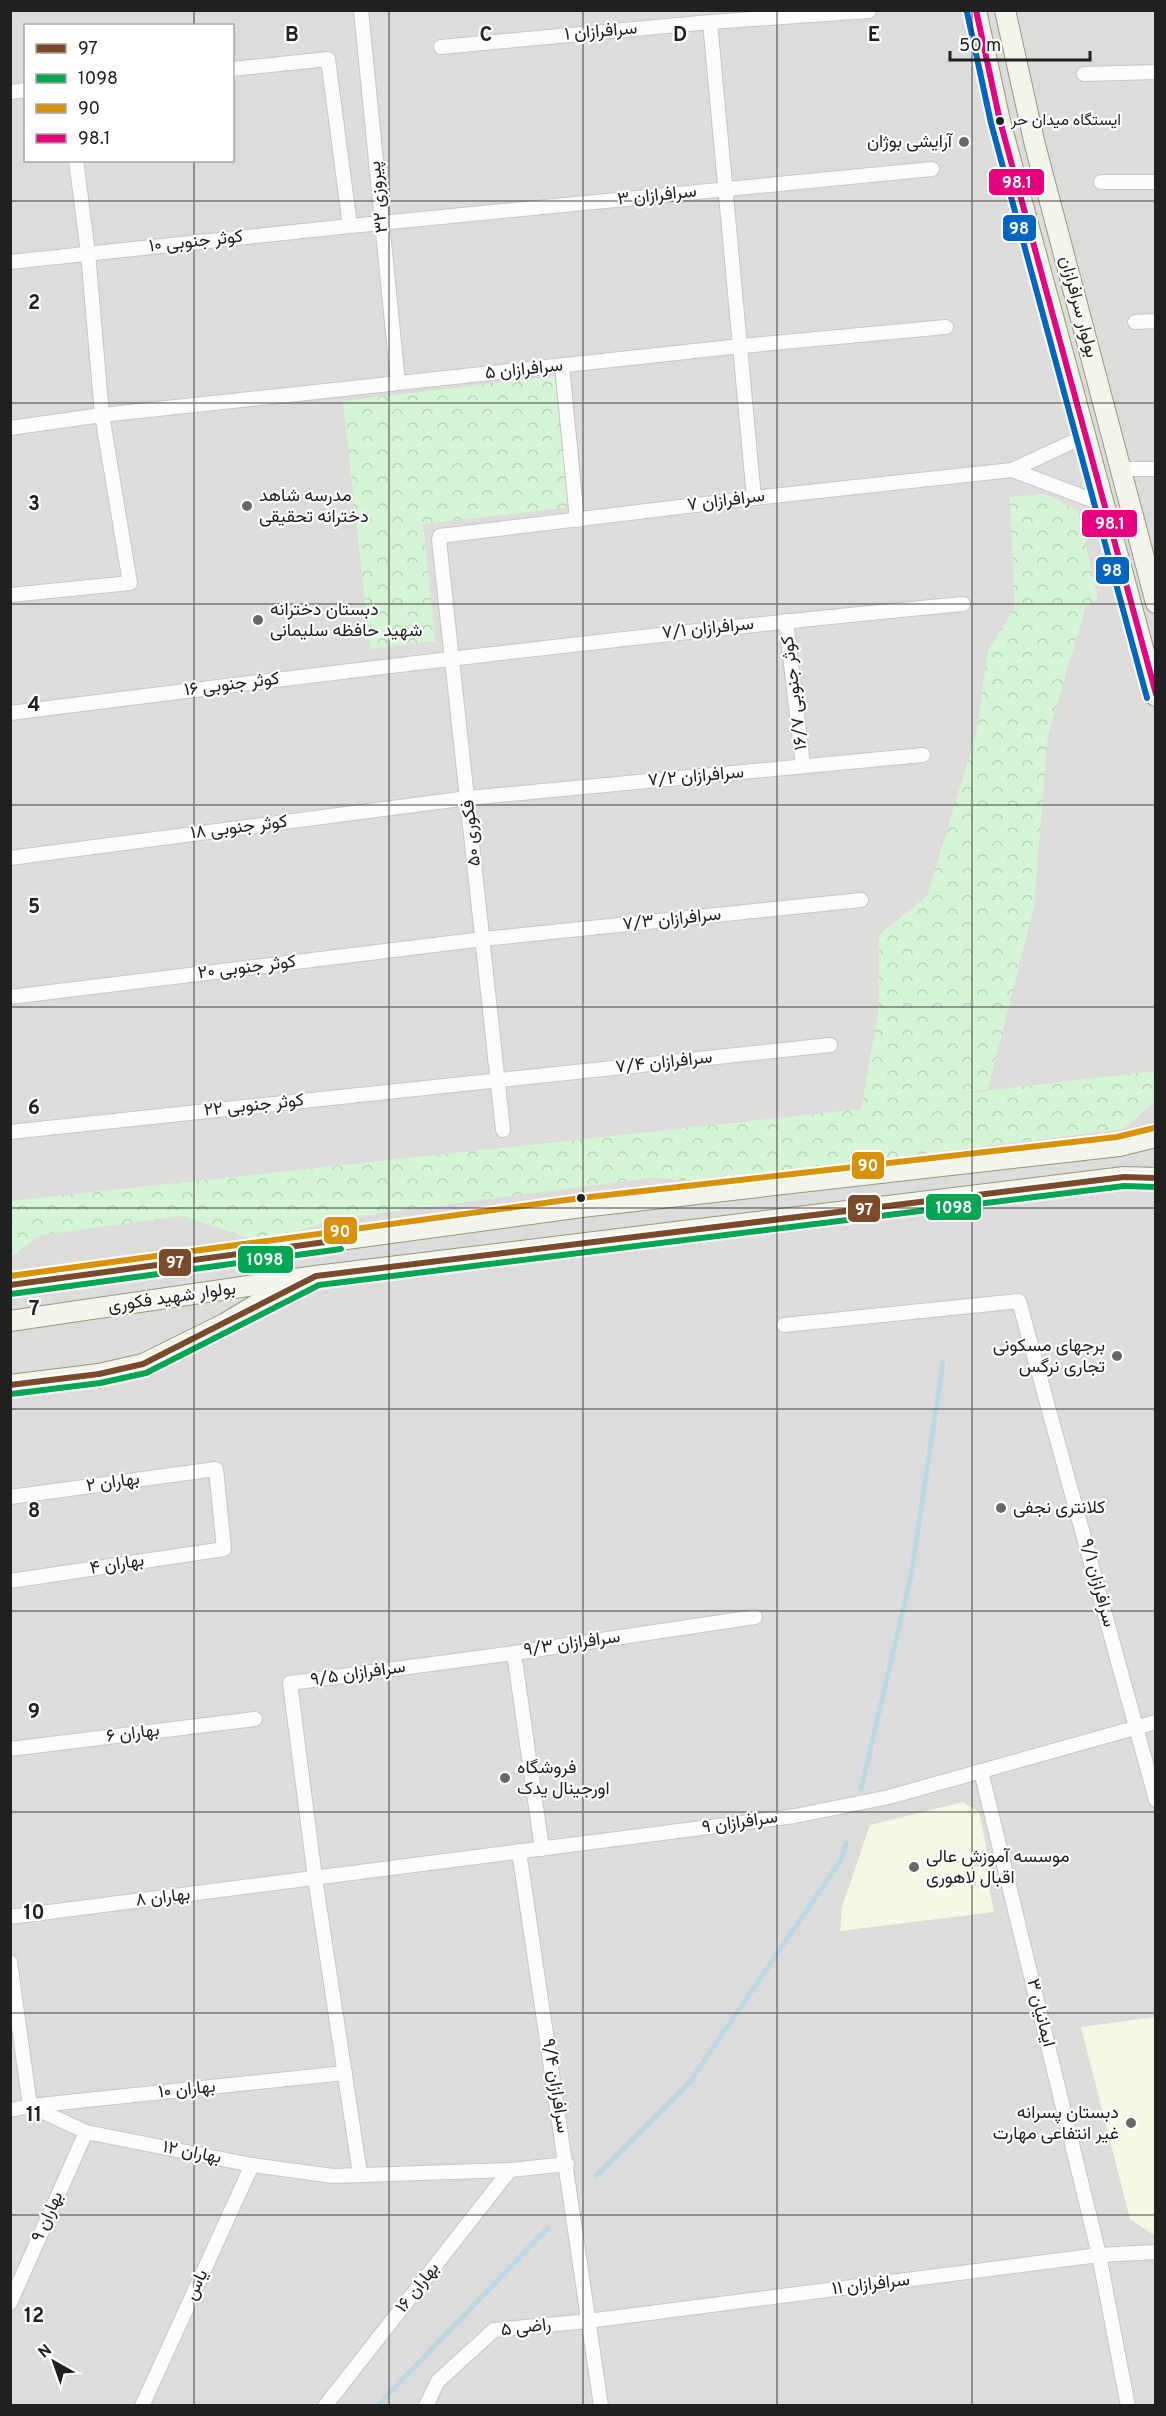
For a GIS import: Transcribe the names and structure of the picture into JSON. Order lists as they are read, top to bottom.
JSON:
{
  "streets": {
    "main road": ["بولوار سرافرازان", "بولوار شهید فکوری"],
    "street": [
      "سرافرازان ۱",
      "سرافرازان ۳",
      "پیروزی ۳۲",
      "کوثر جنوبی ۱۰",
      "سرافرازان ۵",
      "سرافرازان ۷",
      "سرافرازان ۷/۱",
      "کوثر جنوبی ۱۶",
      "کوثر جنوبی ۱۶/۷",
      "سرافرازان ۷/۲",
      "کوثر جنوبی ۱۸",
      "فکوری ۵۰",
      "سرافرازان ۷/۳",
      "کوثر جنوبی ۲۰",
      "سرافرازان ۷/۴",
      "کوثر جنوبی ۲۲",
      "بهاران ۲",
      "بهاران ۴",
      "سرافرازان ۹/۱",
      "سرافرازان ۹/۳",
      "سرافرازان ۹/۵",
      "بهاران ۶",
      "سرافرازان ۹",
      "بهاران ۸",
      "ایمانیان ۳",
      "سرافرازان ۹/۴",
      "بهاران ۱۰",
      "بهاران ۱۲",
      "بهاران ۹",
      "یاس",
      "سرافرازان ۱۱",
      "بهاران ۱۶",
      "راضی ۵"
    ]
  },
  "crossings": [
    ["سرافرازان ۳", "پیروزی ۳۲"],
    ["سرافرازان ۳", "کوثر جنوبی ۱۰"],
    ["پیروزی ۳۲", "کوثر جنوبی ۱۰"],
    ["پیروزی ۳۲", "سرافرازان ۵"],
    ["سرافرازان ۷", "فکوری ۵۰"],
    ["سرافرازان ۷/۱", "کوثر جنوبی ۱۶"],
    ["سرافرازان ۷/۱", "کوثر جنوبی ۱۶/۷"],
    ["سرافرازان ۷/۱", "فکوری ۵۰"],
    ["کوثر جنوبی ۱۶", "فکوری ۵۰"],
    ["کوثر جنوبی ۱۶/۷", "سرافرازان ۷/۲"],
    ["سرافرازان ۷/۲", "کوثر جنوبی ۱۸"],
    ["سرافرازان ۷/۲", "فکوری ۵۰"],
    ["کوثر جنوبی ۱۸", "فکوری ۵۰"],
    ["فکوری ۵۰", "سرافرازان ۷/۳"],
    ["فکوری ۵۰", "کوثر جنوبی ۲۰"],
    ["فکوری ۵۰", "سرافرازان ۷/۴"],
    ["فکوری ۵۰", "کوثر جنوبی ۲۲"],
    ["سرافرازان ۷/۳", "کوثر جنوبی ۲۰"],
    ["سرافرازان ۷/۴", "کوثر جنوبی ۲۲"],
    ["بهاران ۲", "بهاران ۴"],
    ["سرافرازان ۹/۱", "سرافرازان ۹"],
    ["سرافرازان ۹/۳", "سرافرازان ۹/۵"],
    ["سرافرازان ۹/۳", "سرافرازان ۹"],
    ["سرافرازان ۹/۵", "سرافرازان ۹"],
    ["سرافرازان ۹/۵", "بهاران ۸"],
    ["سرافرازان ۹", "بهاران ۸"],
    ["سرافرازان ۹", "ایمانیان ۳"],
    ["سرافرازان ۹", "سرافرازان ۹/۴"],
    ["ایمانیان ۳", "سرافرازان ۱۱"],
    ["سرافرازان ۹/۴", "بهاران ۱۲"],
    ["سرافرازان ۹/۴", "سرافرازان ۱۱"],
    ["سرافرازان ۹/۴", "راضی ۵"],
    ["بهاران ۱۰", "بهاران ۱۲"],
    ["بهاران ۱۲", "بهاران ۹"],
    ["بهاران ۱۲", "یاس"],
    ["بهاران ۱۲", "بهاران ۱۶"],
    ["سرافرازان ۱۱", "راضی ۵"]
  ],
  "places": [
    "ایستگاه میدان حر",
    "آرایشی بوژان",
    "مدرسه شاهد دخترانه تحقیقی",
    "دبستان دخترانه شهید حافظه سلیمانی",
    "برجهای مسکونی تجاری نرگس",
    "کلانتری نجفی",
    "فروشگاه اورجینال یدک",
    "موسسه آموزش عالی اقبال لاهوری",
    "دبستان پسرانه غیر انتفاعی مهارت"
  ],
  "lines": [
    "transit line 98.1",
    "transit line 98",
    "transit line 90",
    "transit line 97",
    "transit line 1098"
  ],
  "legend": [
    "97",
    "1098",
    "90",
    "98.1"
  ],
  "scale_bar": "50 m",
  "north": "top left",
  "grid": {
    "columns": [
      "B",
      "C",
      "D",
      "E"
    ],
    "rows": [
      "2",
      "3",
      "4",
      "5",
      "6",
      "7",
      "8",
      "9",
      "10",
      "11",
      "12"
    ]
  }
}
